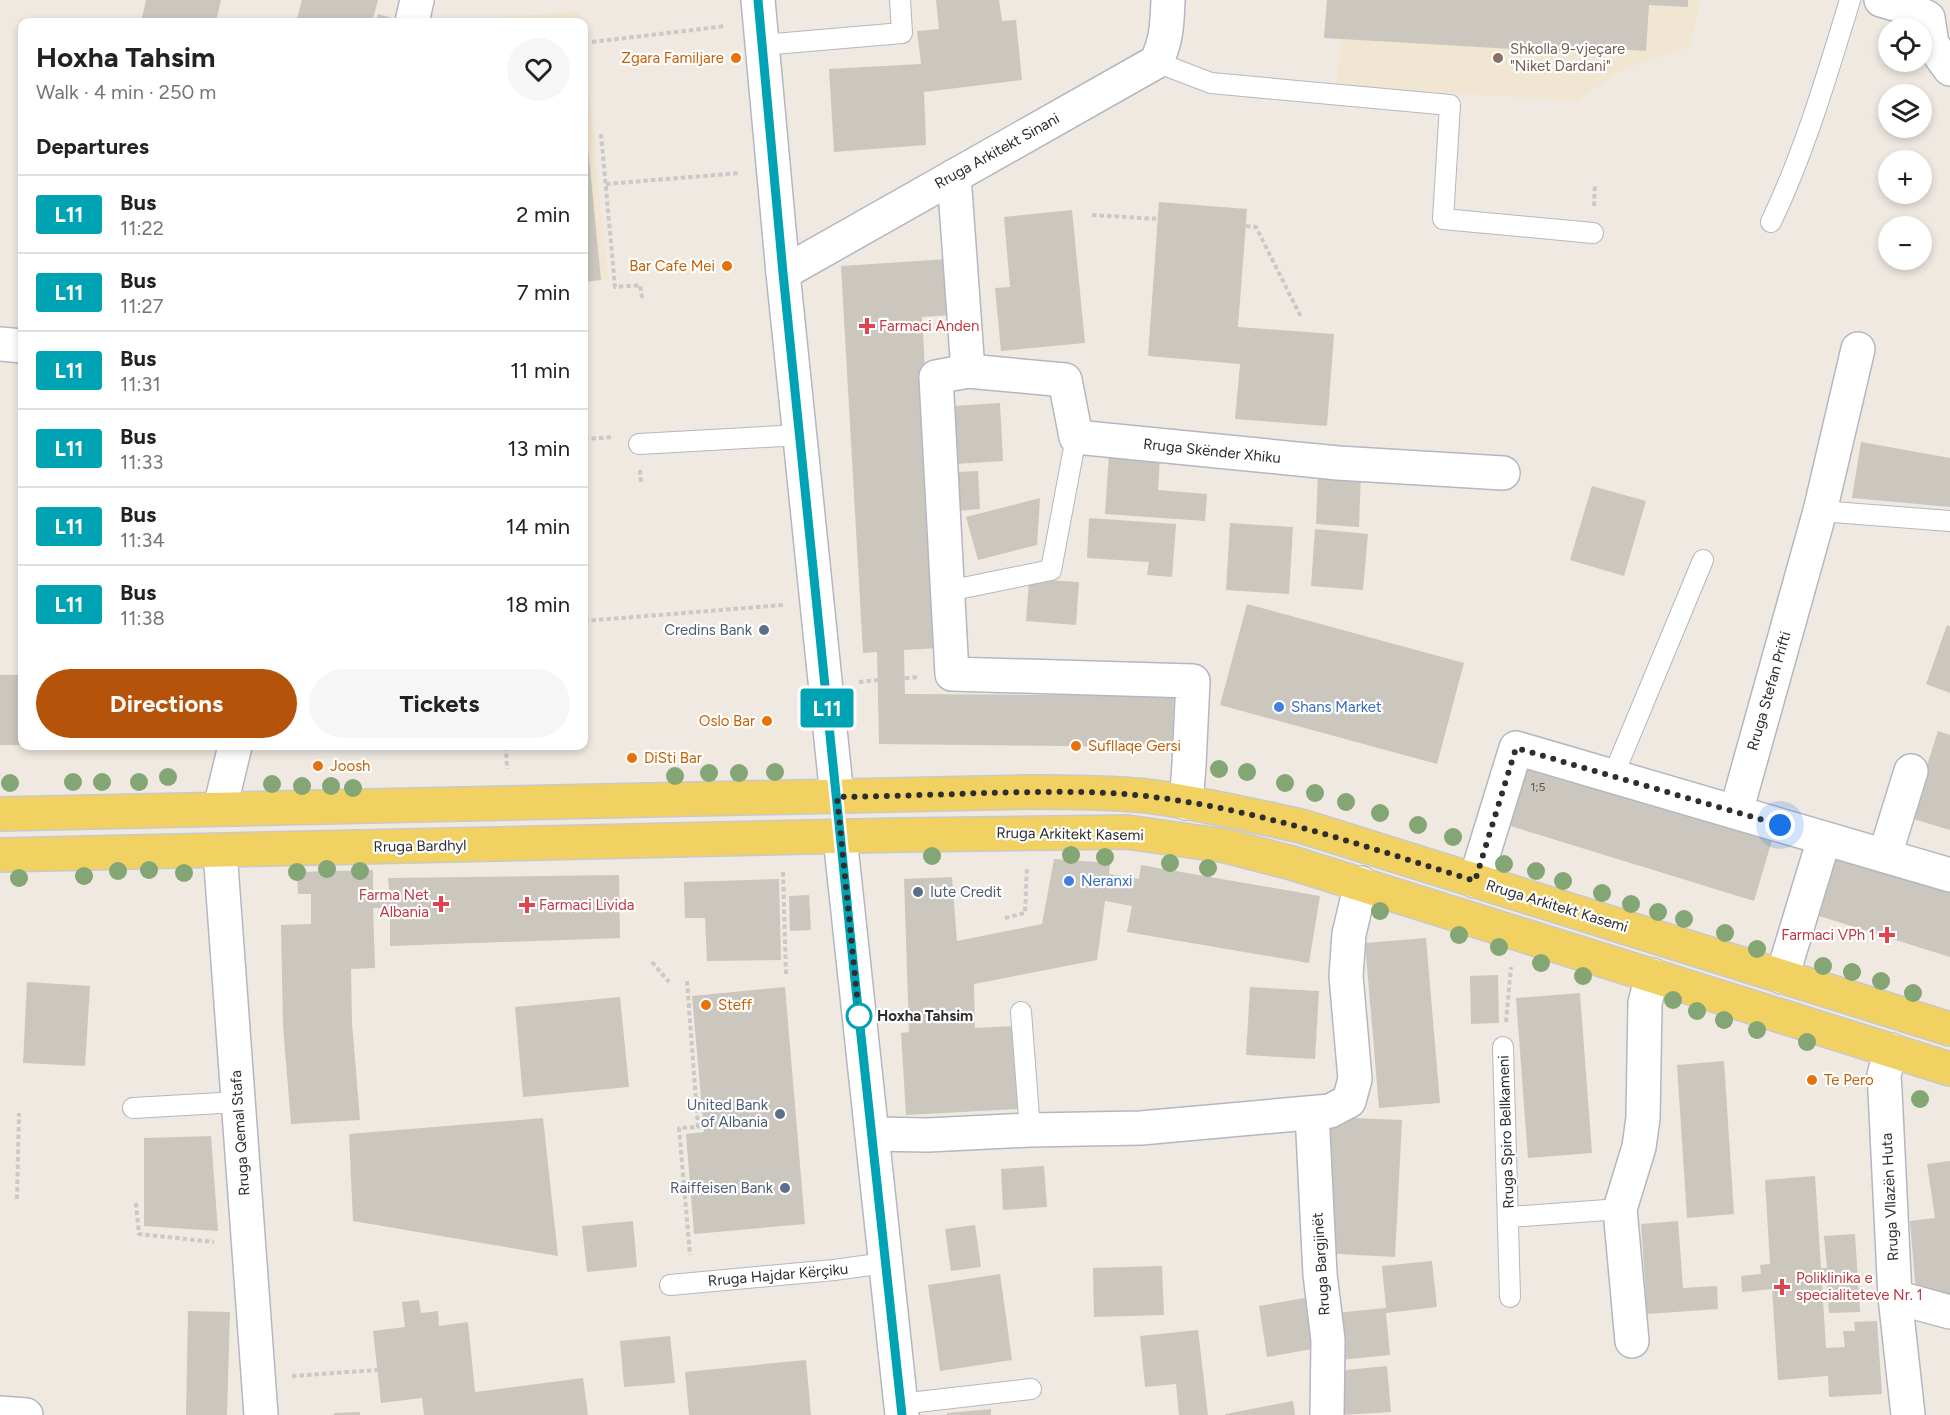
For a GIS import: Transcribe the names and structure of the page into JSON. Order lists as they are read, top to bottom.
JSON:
{
  "streets": {
    "main road": ["Rruga Arkitekt Kasemi", "Rruga Bardhyl"],
    "street": [
      "Rruga Arkitekt Sinani",
      "Rruga Skënder Xhiku",
      "Rruga Stefan Prifti",
      "Rruga Qemal Stafa",
      "Rruga Vllazën Huta",
      "Rruga Bargjinët"
    ],
    "lane": ["Rruga Spiro Bellkameni", "Rruga Hajdar Kërçiku"]
  },
  "crossings": [
    ["Rruga Arkitekt Kasemi", "Rruga Bardhyl"],
    ["Rruga Arkitekt Kasemi", "Rruga Vllazën Huta"],
    ["Rruga Bardhyl", "Rruga Qemal Stafa"]
  ],
  "places": {
    "other": [
      "Zgara Familjare",
      "Shkolla 9-vjeçare \"Niket Dardani\"",
      "Bar Cafe Mei",
      "Credins Bank",
      "Shans Market",
      "Oslo Bar",
      "Sufllaqe Gersi",
      "DiSti Bar",
      "Joosh",
      "Neranxi",
      "Iute Credit",
      "Steff",
      "Hoxha Tahsim",
      "Te Pero",
      "United Bank of Albania",
      "Raiffeisen Bank"
    ],
    "health": [
      "Farmaci Anden",
      "Farma Net Albania",
      "Farmaci Livida",
      "Farmaci VPh 1",
      "Poliklinika e specialiteteve Nr. 1"
    ]
  },
  "lines": ["bus line L11"],
  "house_numbers": ["1;5"],
  "page": {
    "on_map": "L11",
    "map_buttons": ["+", "−"],
    "heading": [
      ["Hoxha Tahsim", "Walk · 4 min · 250 m"],
      "Departures"
    ],
    "list": [
      {
        "mark": "L11",
        "name": "Bus",
        "note": "11:22",
        "value": "2 min"
      },
      {
        "mark": "L11",
        "name": "Bus",
        "note": "11:27",
        "value": "7 min"
      },
      {
        "mark": "L11",
        "name": "Bus",
        "note": "11:31",
        "value": "11 min"
      },
      {
        "mark": "L11",
        "name": "Bus",
        "note": "11:33",
        "value": "13 min"
      },
      {
        "mark": "L11",
        "name": "Bus",
        "note": "11:34",
        "value": "14 min"
      },
      {
        "mark": "L11",
        "name": "Bus",
        "note": "11:38",
        "value": "18 min"
      }
    ],
    "buttons": ["Directions", "Tickets"]
  }
}
